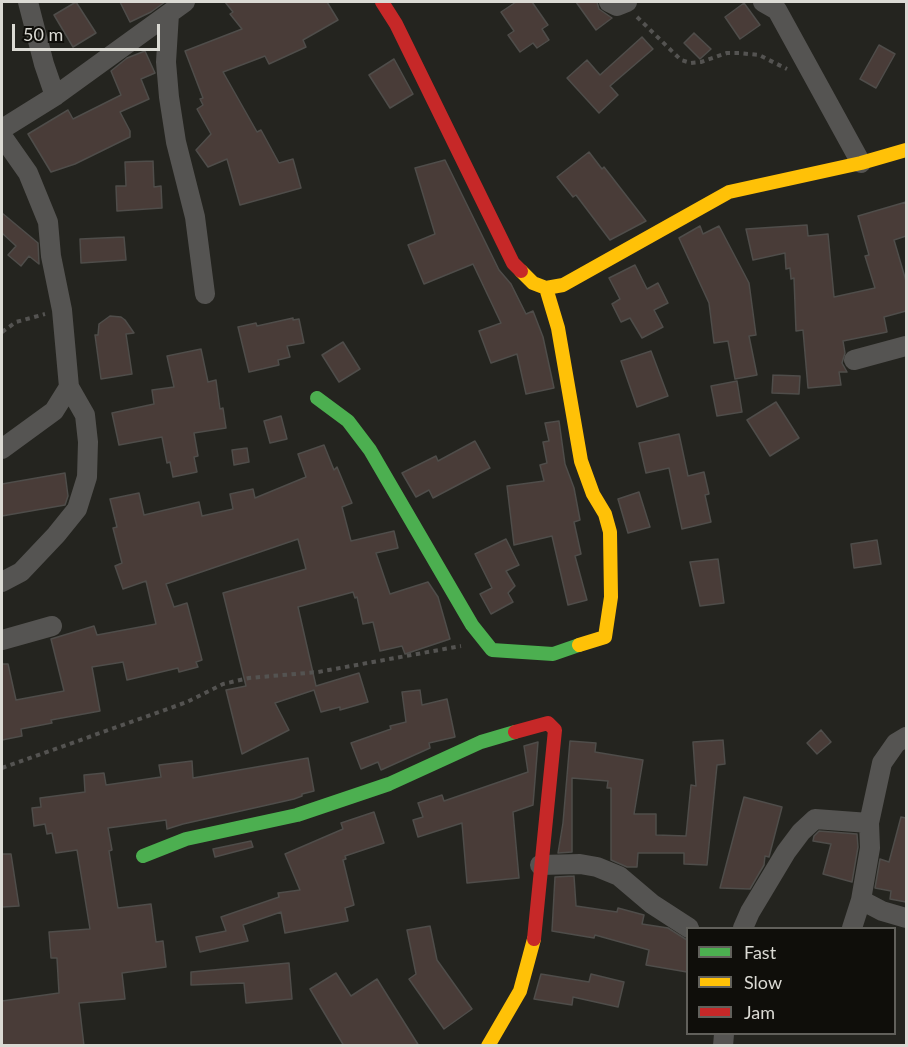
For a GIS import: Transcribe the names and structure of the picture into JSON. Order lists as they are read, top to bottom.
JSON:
{
  "legend": ["Fast", "Slow", "Jam"],
  "scale_bar": "50 m"
}
